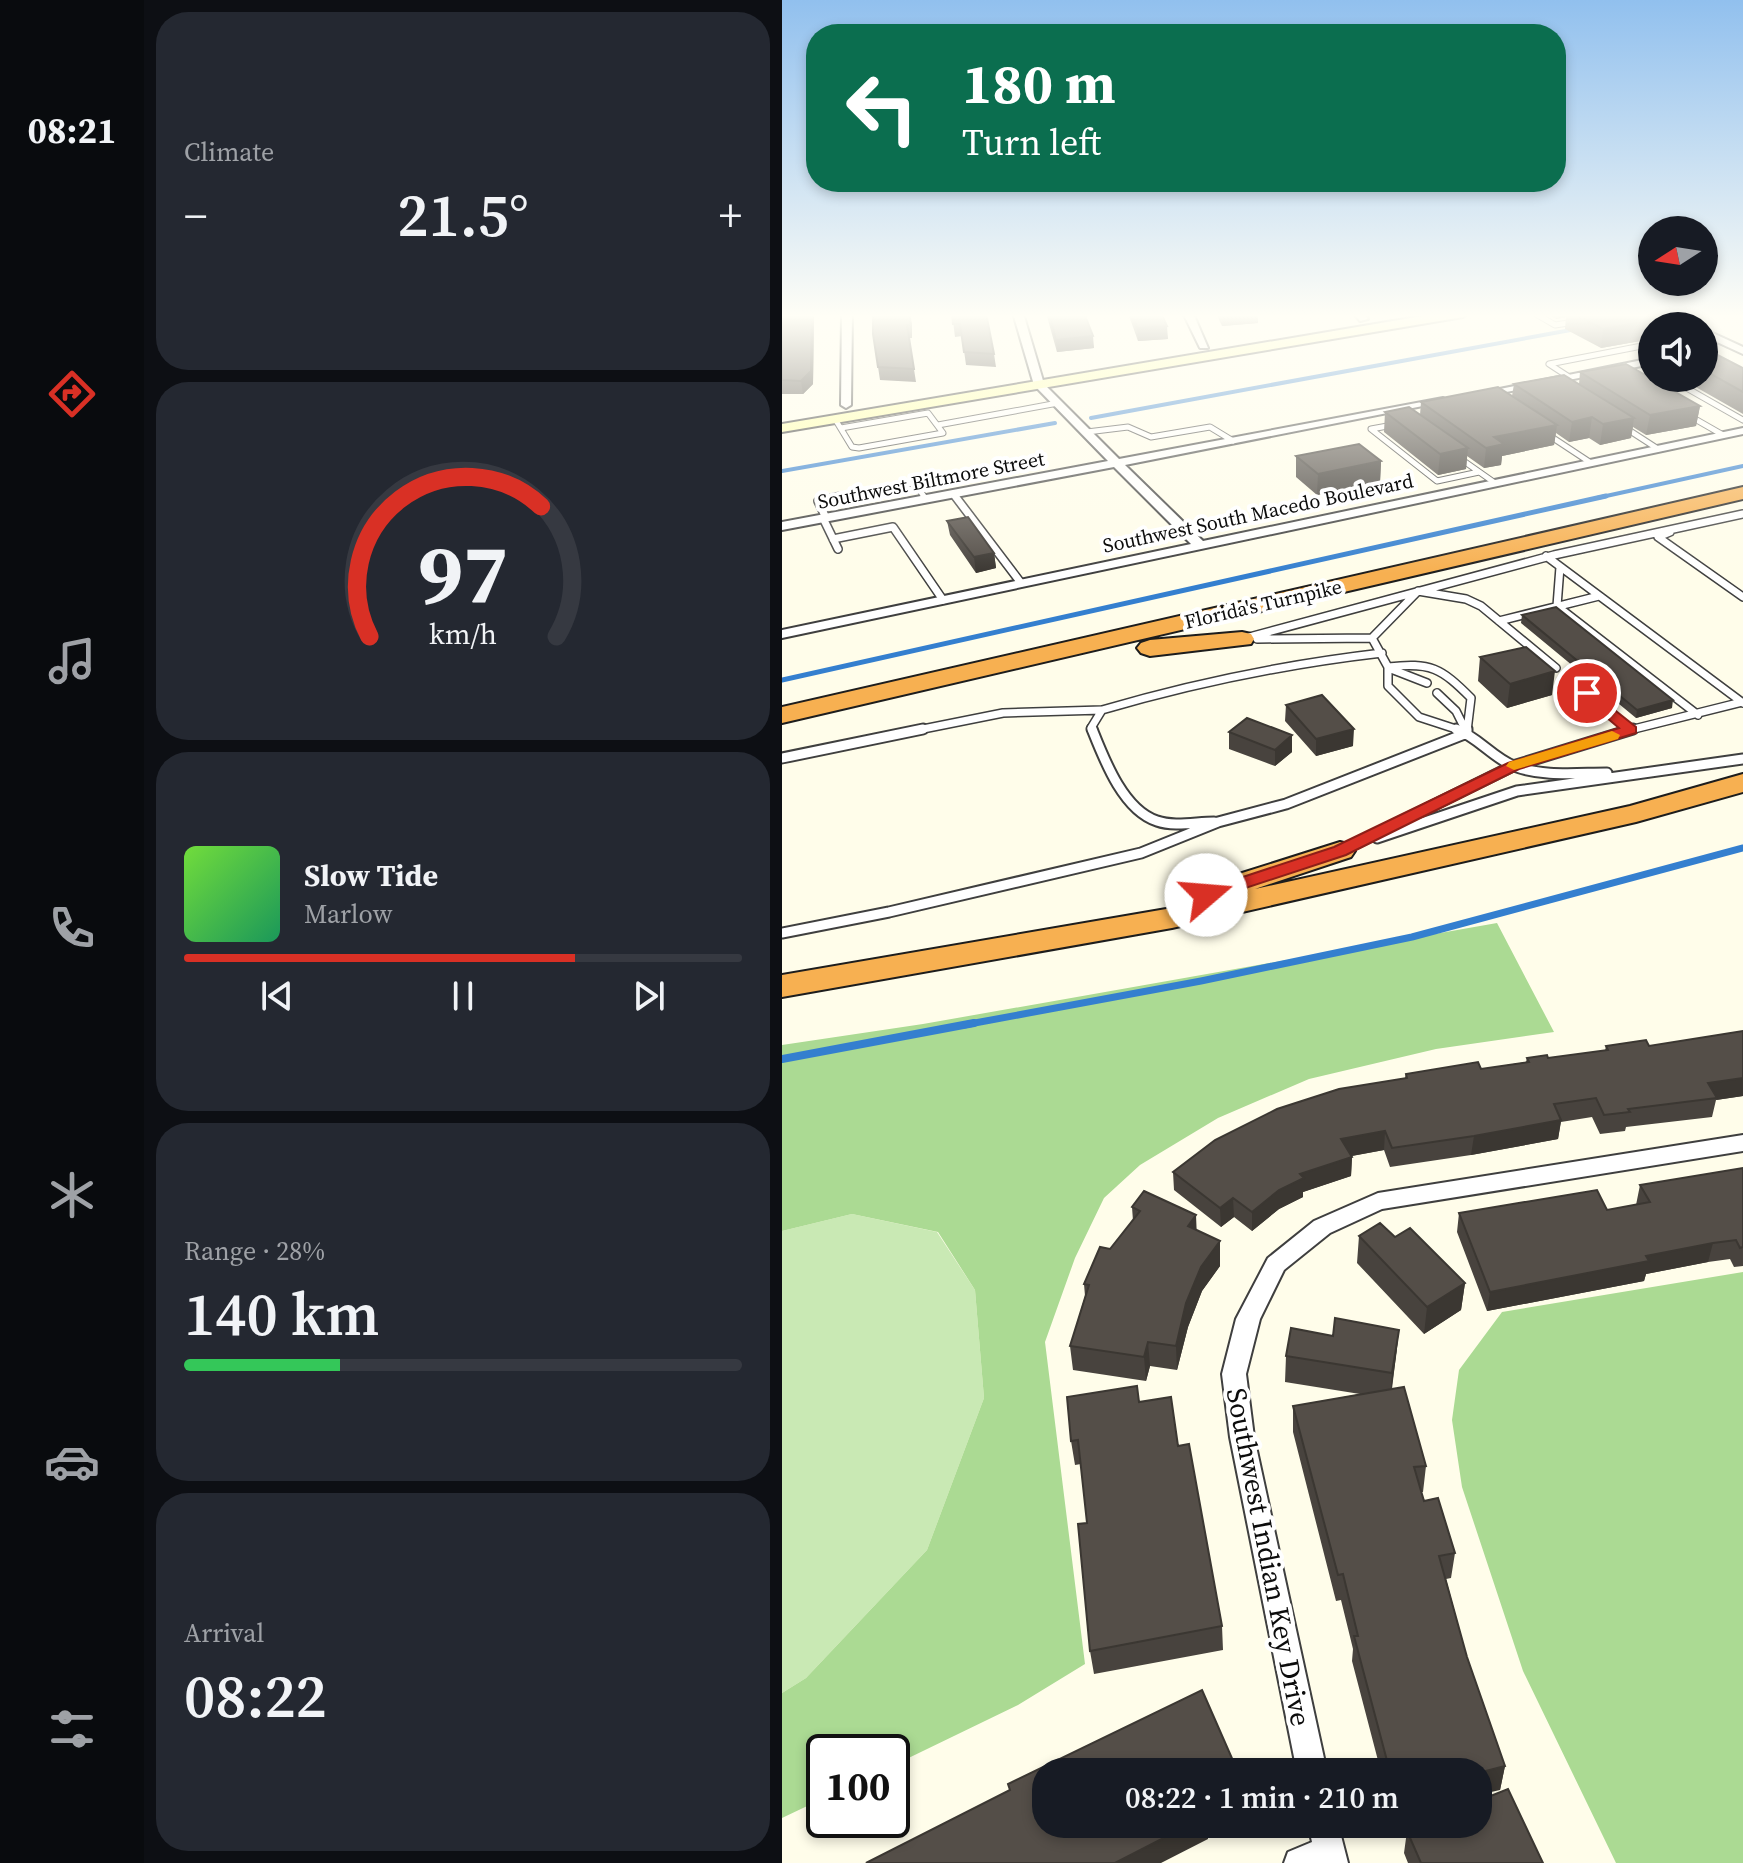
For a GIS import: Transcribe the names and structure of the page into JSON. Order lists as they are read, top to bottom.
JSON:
{
  "streets": {
    "highway": ["Florida's Turnpike"],
    "street": ["Southwest Biltmore Street", "Southwest South Macedo Boulevard", "Southwest Indian Key Drive"]
  },
  "north": "left",
  "page": {
    "tabs": "08:21",
    "tile": [
      "Climate",
      ["Range · 28%", "140 km"],
      ["Arrival", "08:22"]
    ],
    "turn": ["180 m", "Turn left"],
    "heat": ["−", "21.5°", "+"],
    "song": ["Slow Tide", "Marlow"],
    "limit": "100",
    "trip": "08:22 · 1 min · 210 m",
    "gauge": ["97", "km/h"]
  }
}
